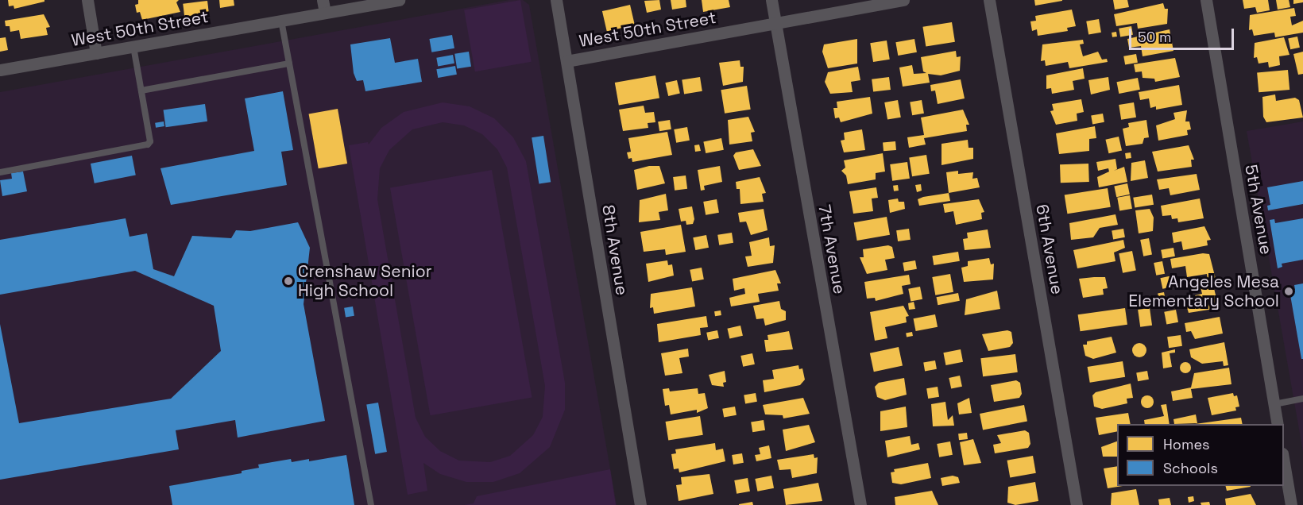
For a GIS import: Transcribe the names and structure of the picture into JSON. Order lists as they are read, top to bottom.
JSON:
{
  "streets": {
    "street": [
      "West 50th Street",
      "5th Avenue",
      "7th Avenue",
      "6th Avenue",
      "8th Avenue"
    ]
  },
  "crossings": [
    ["West 50th Street", "7th Avenue"],
    ["West 50th Street", "8th Avenue"]
  ],
  "places": ["Crenshaw Senior High School", "Angeles Mesa Elementary School"],
  "legend": ["Homes", "Schools"],
  "scale_bar": "50 m"
}
